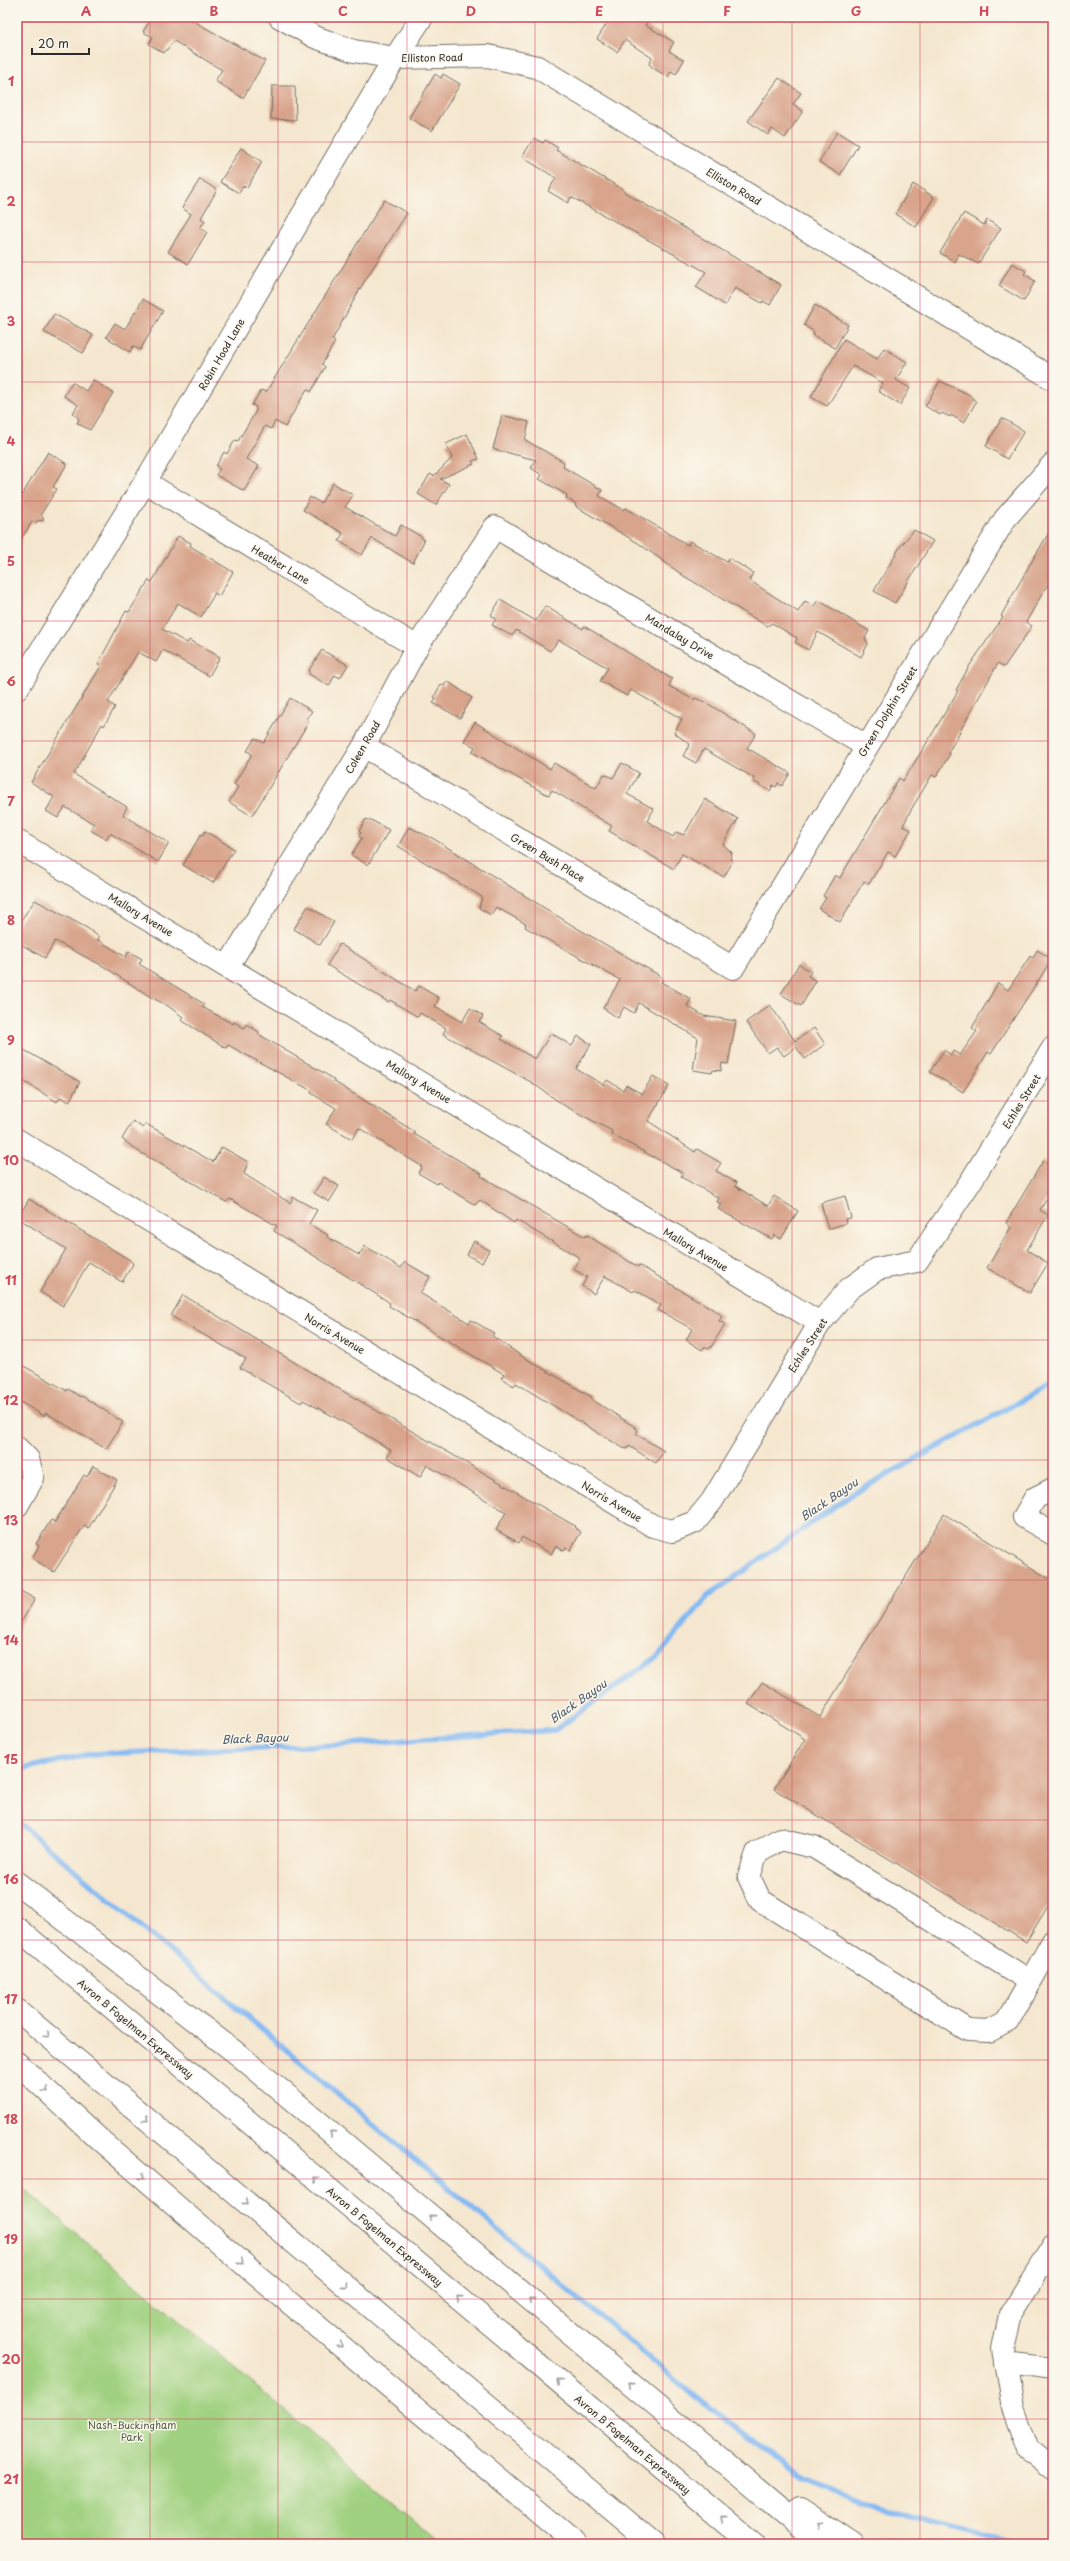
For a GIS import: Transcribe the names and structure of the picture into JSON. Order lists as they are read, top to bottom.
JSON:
{
  "streets": {
    "main road": [
      "Elliston Road",
      "Robin Hood Lane",
      "Heather Lane",
      "Mandalay Drive",
      "Green Dolphin Street",
      "Coleen Road",
      "Green Bush Place",
      "Mallory Avenue",
      "Echles Street",
      "Norris Avenue",
      "Avron B Fogelman Expressway"
    ]
  },
  "crossings": [
    ["Elliston Road", "Robin Hood Lane"],
    ["Robin Hood Lane", "Heather Lane"],
    ["Heather Lane", "Coleen Road"],
    ["Mandalay Drive", "Green Dolphin Street"],
    ["Mandalay Drive", "Coleen Road"],
    ["Green Dolphin Street", "Green Bush Place"],
    ["Coleen Road", "Green Bush Place"],
    ["Coleen Road", "Mallory Avenue"],
    ["Mallory Avenue", "Echles Street"],
    ["Echles Street", "Norris Avenue"]
  ],
  "water": ["Black Bayou"],
  "parks": ["Nash-Buckingham Park"],
  "scale_bar": "20 m",
  "grid": {
    "columns": [
      "A",
      "B",
      "C",
      "D",
      "E",
      "F",
      "G",
      "H"
    ],
    "rows": [
      "1",
      "2",
      "3",
      "4",
      "5",
      "6",
      "7",
      "8",
      "9",
      "10",
      "11",
      "12",
      "13",
      "14",
      "15",
      "16",
      "17",
      "18",
      "19",
      "20",
      "21"
    ]
  }
}
